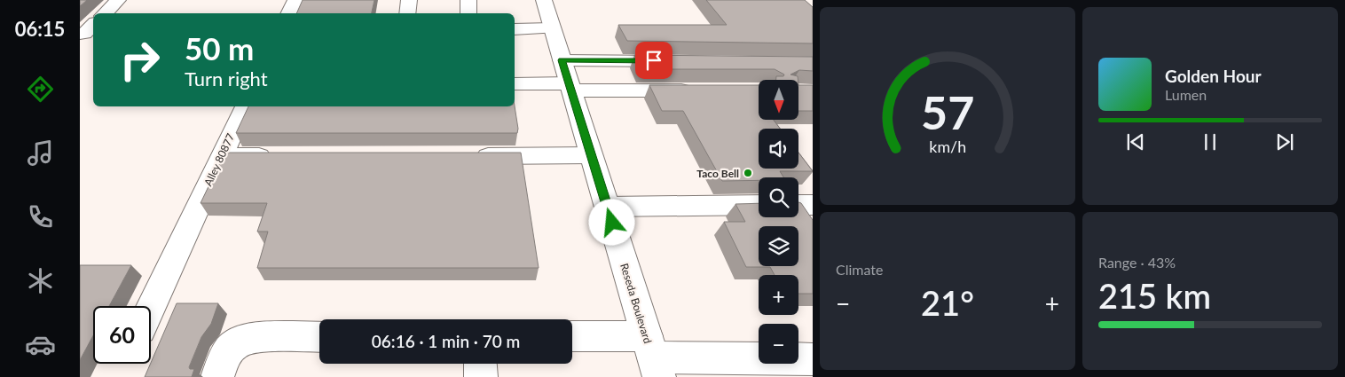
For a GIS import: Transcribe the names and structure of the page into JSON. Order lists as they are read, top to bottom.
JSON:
{
  "streets": {
    "main road": ["Alley 80877", "Reseda Boulevard"]
  },
  "places": ["Taco Bell"],
  "north": "bottom",
  "page": {
    "tabs": "06:15",
    "turn": ["50 m", "Turn right"],
    "song": ["Golden Hour", "Lumen"],
    "map_buttons": ["+", "−"],
    "tile": [
      "Climate",
      ["Range · 43%", "215 km"]
    ],
    "heat": ["−", "21°", "+"],
    "limit": "60",
    "trip": "06:16 · 1 min · 70 m",
    "gauge": ["57", "km/h"]
  }
}
